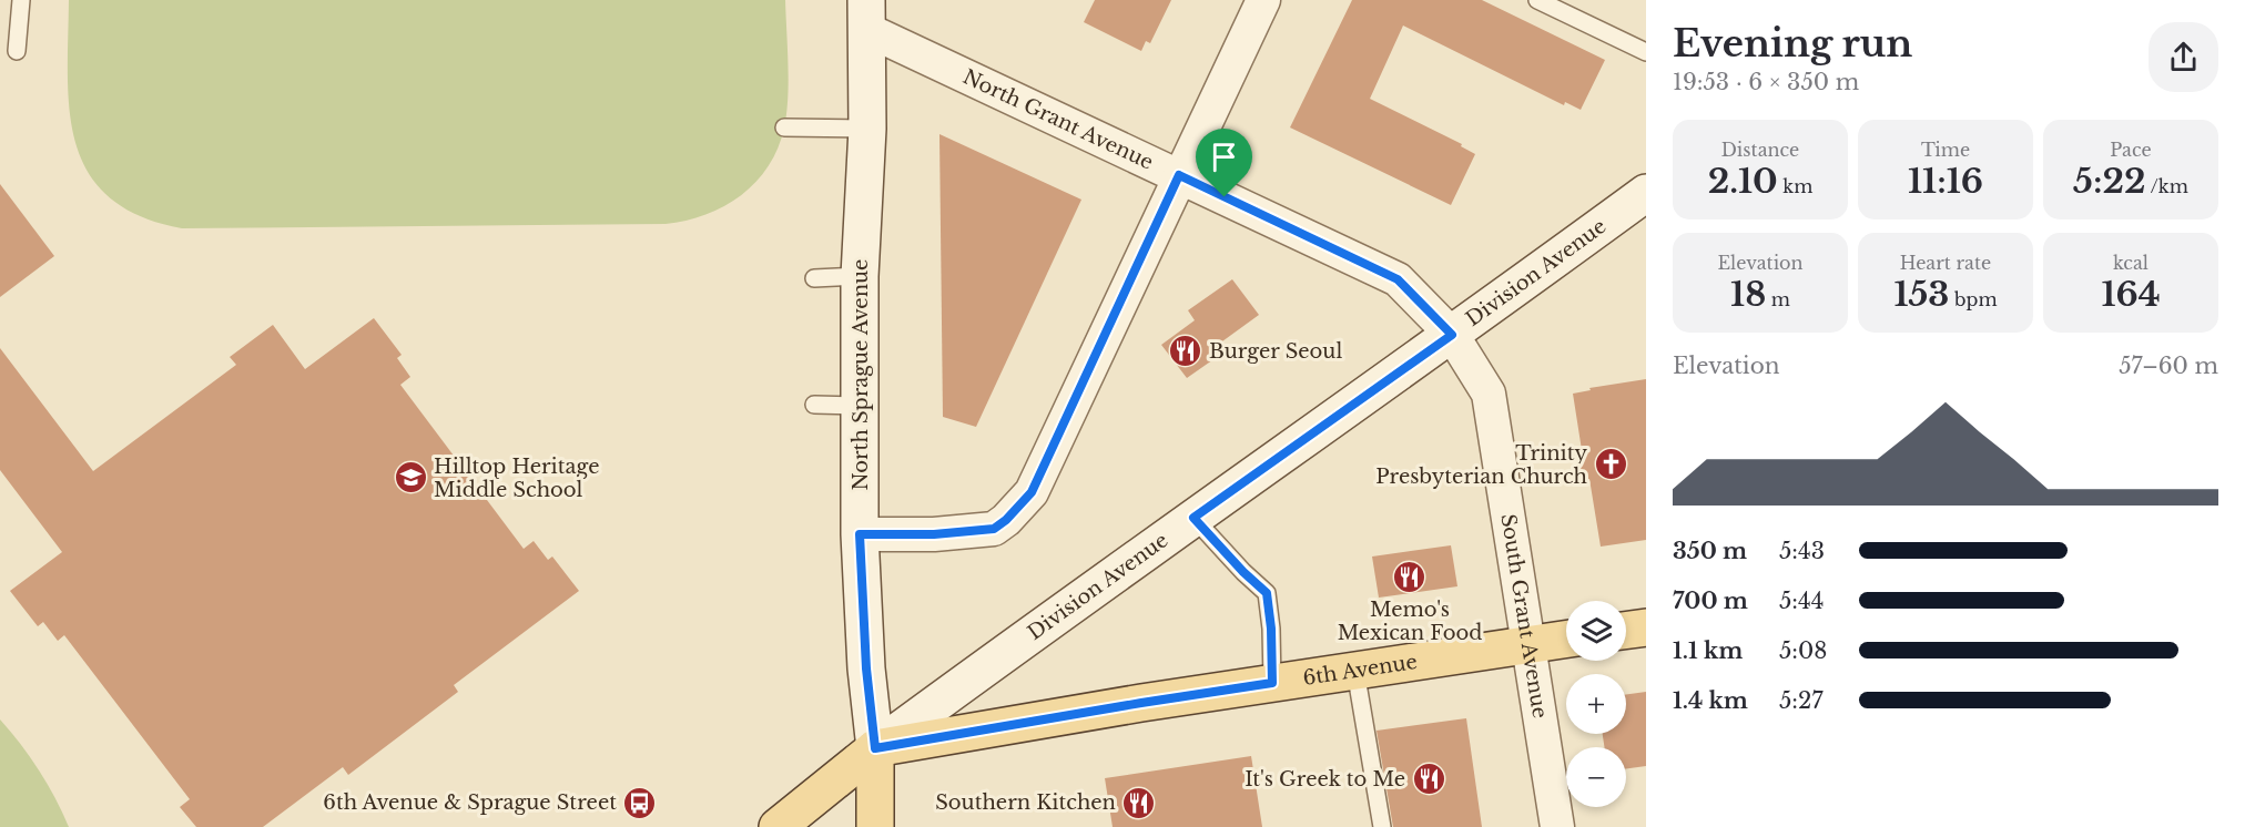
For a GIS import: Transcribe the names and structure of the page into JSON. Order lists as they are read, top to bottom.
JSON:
{
  "streets": {
    "main road": ["Division Avenue", "North Sprague Avenue", "6th Avenue"],
    "street": ["North Grant Avenue", "South Grant Avenue"]
  },
  "crossings": [
    ["North Grant Avenue", "Division Avenue"],
    ["North Grant Avenue", "North Sprague Avenue"],
    ["North Grant Avenue", "South Grant Avenue"],
    ["Division Avenue", "North Sprague Avenue"],
    ["Division Avenue", "South Grant Avenue"],
    ["Division Avenue", "6th Avenue"],
    ["North Sprague Avenue", "6th Avenue"],
    ["South Grant Avenue", "6th Avenue"]
  ],
  "places": {
    "restaurant": [
      "Burger Seoul",
      "Memo's Mexican Food",
      "It's Greek to Me",
      "Southern Kitchen"
    ],
    "church": ["Trinity Presbyterian Church"],
    "school or university": ["Hilltop Heritage Middle School"],
    "bus stop": ["6th Avenue & Sprague Street"]
  },
  "page": {
    "heading": ["Evening run", "19:53 · 6 × 350 m"],
    "stats": [
      ["Distance", "2.10 km"],
      ["Time", "11:16"],
      ["Pace", "5:22 /km"],
      ["Elevation", "18 m"],
      ["Heart rate", "153 bpm"],
      ["kcal", "164"]
    ],
    "chart": ["Elevation", "57–60 m"],
    "list": [
      {
        "name": "350 m",
        "note": "5:43"
      },
      {
        "name": "700 m",
        "note": "5:44"
      },
      {
        "name": "1.1 km",
        "note": "5:08"
      },
      {
        "name": "1.4 km",
        "note": "5:27"
      }
    ],
    "map_buttons": ["+", "−"]
  }
}
